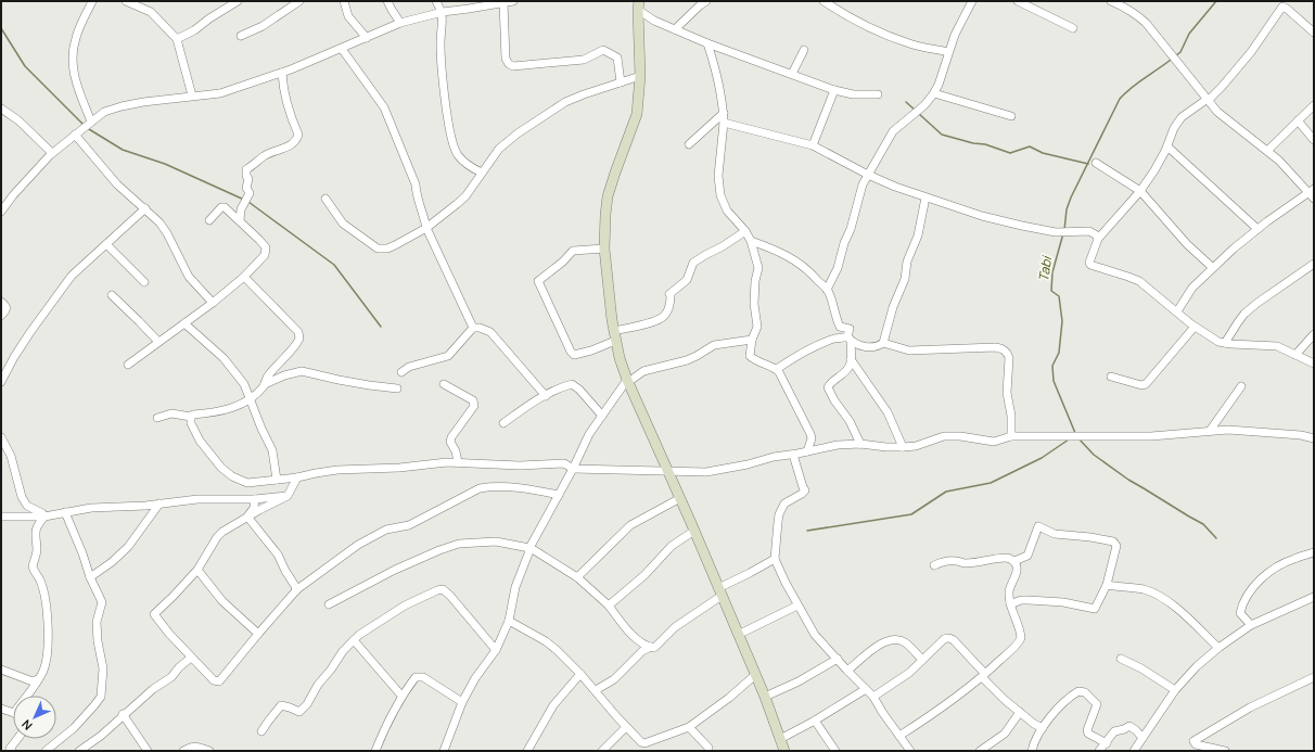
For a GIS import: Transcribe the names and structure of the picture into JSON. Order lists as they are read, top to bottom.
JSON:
{
  "water": ["Tabi"],
  "north": "bottom left"
}
